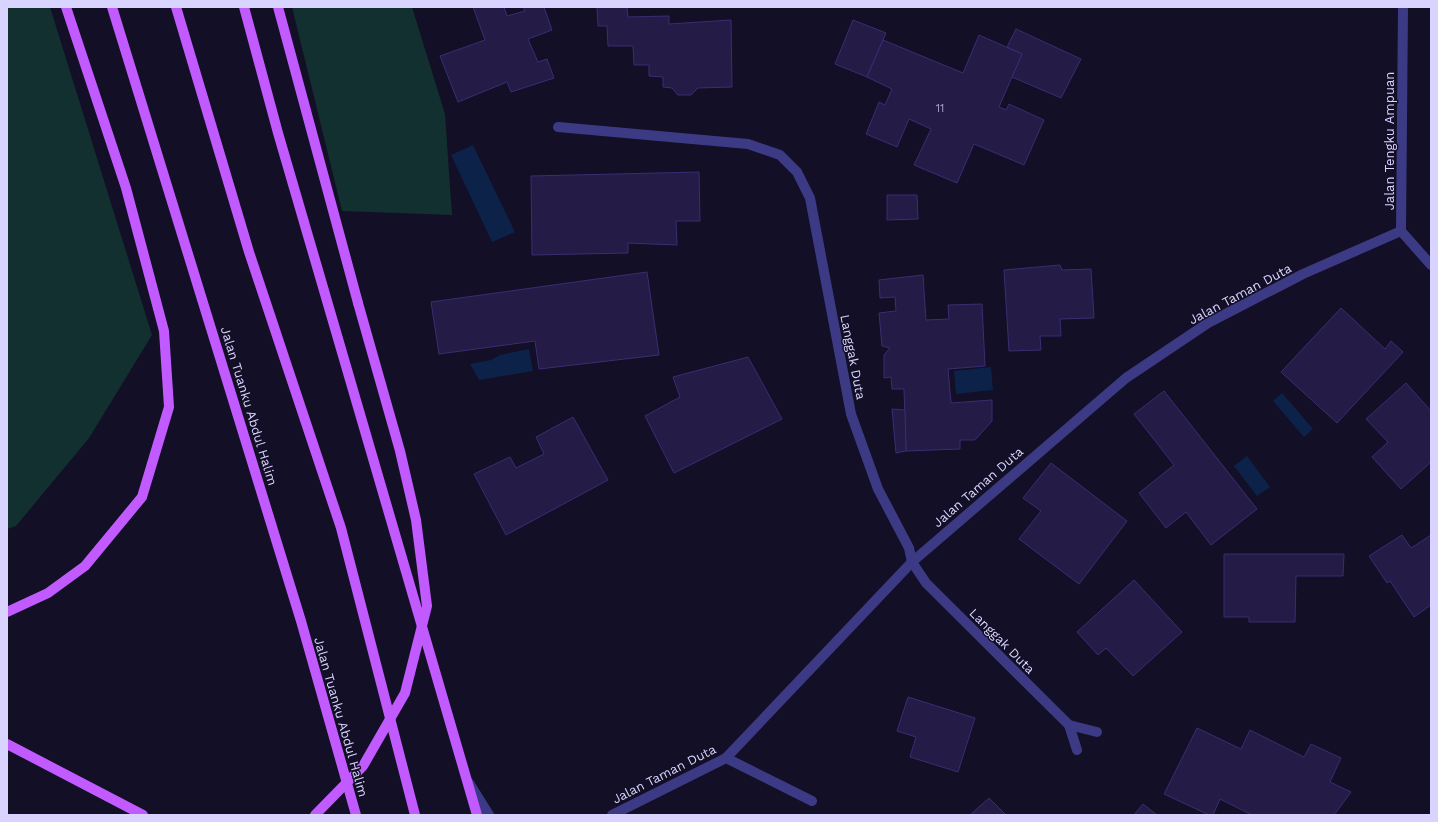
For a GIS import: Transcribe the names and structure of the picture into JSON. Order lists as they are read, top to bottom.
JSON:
{
  "streets": {
    "main road": ["Jalan Tuanku Abdul Halim"],
    "street": ["Jalan Tengku Ampuan", "Jalan Taman Duta", "Langgak Duta"]
  },
  "crossings": [
    ["Jalan Tengku Ampuan", "Jalan Taman Duta"],
    ["Jalan Taman Duta", "Langgak Duta"]
  ],
  "house_numbers": ["11"]
}
